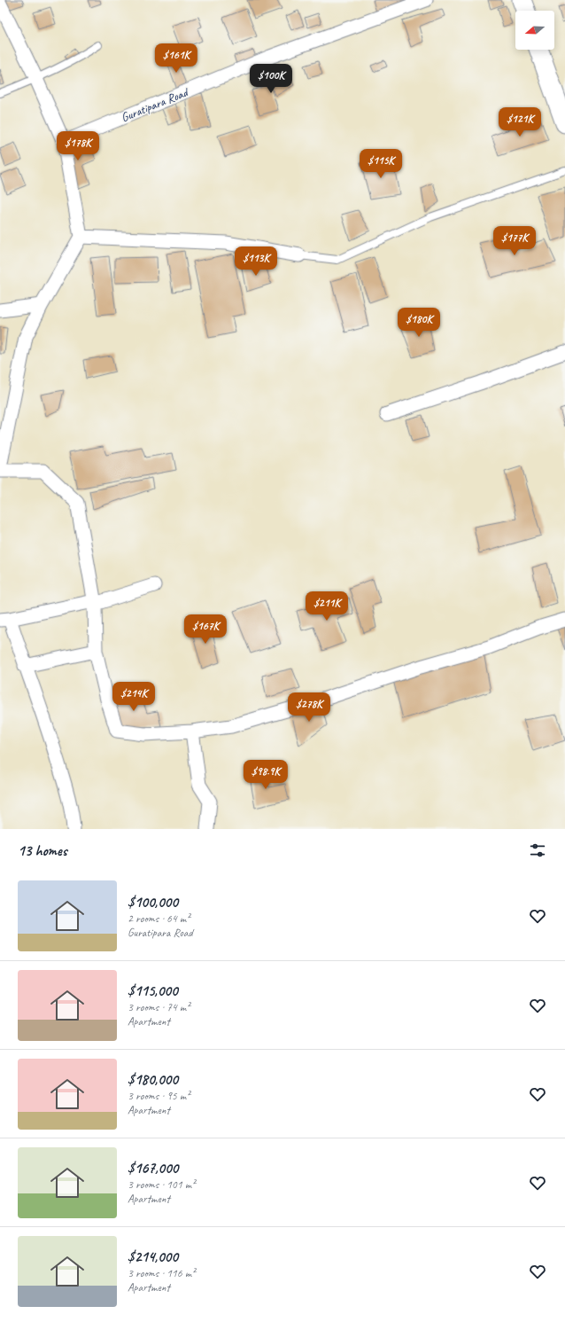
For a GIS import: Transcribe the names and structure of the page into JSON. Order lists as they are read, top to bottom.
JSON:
{
  "streets": {
    "street": ["Guratipara Road"]
  },
  "north": "left",
  "page": {
    "price": [
      "$161K",
      "$100K",
      "$121K",
      "$178K",
      "$115K",
      "$177K",
      "$113K",
      "$180K",
      "$211K",
      "$167K",
      "$214K",
      "$278K",
      "$98.9K"
    ],
    "heading": "13 homes",
    "list": [
      {
        "name": "$100,000",
        "note": "2 rooms · 64 m² · Guratipara Road"
      },
      {
        "name": "$115,000",
        "note": "3 rooms · 74 m² · Apartment"
      },
      {
        "name": "$180,000",
        "note": "3 rooms · 95 m² · Apartment"
      },
      {
        "name": "$167,000",
        "note": "3 rooms · 101 m² · Apartment"
      },
      {
        "name": "$214,000",
        "note": "3 rooms · 116 m² · Apartment"
      }
    ]
  }
}
